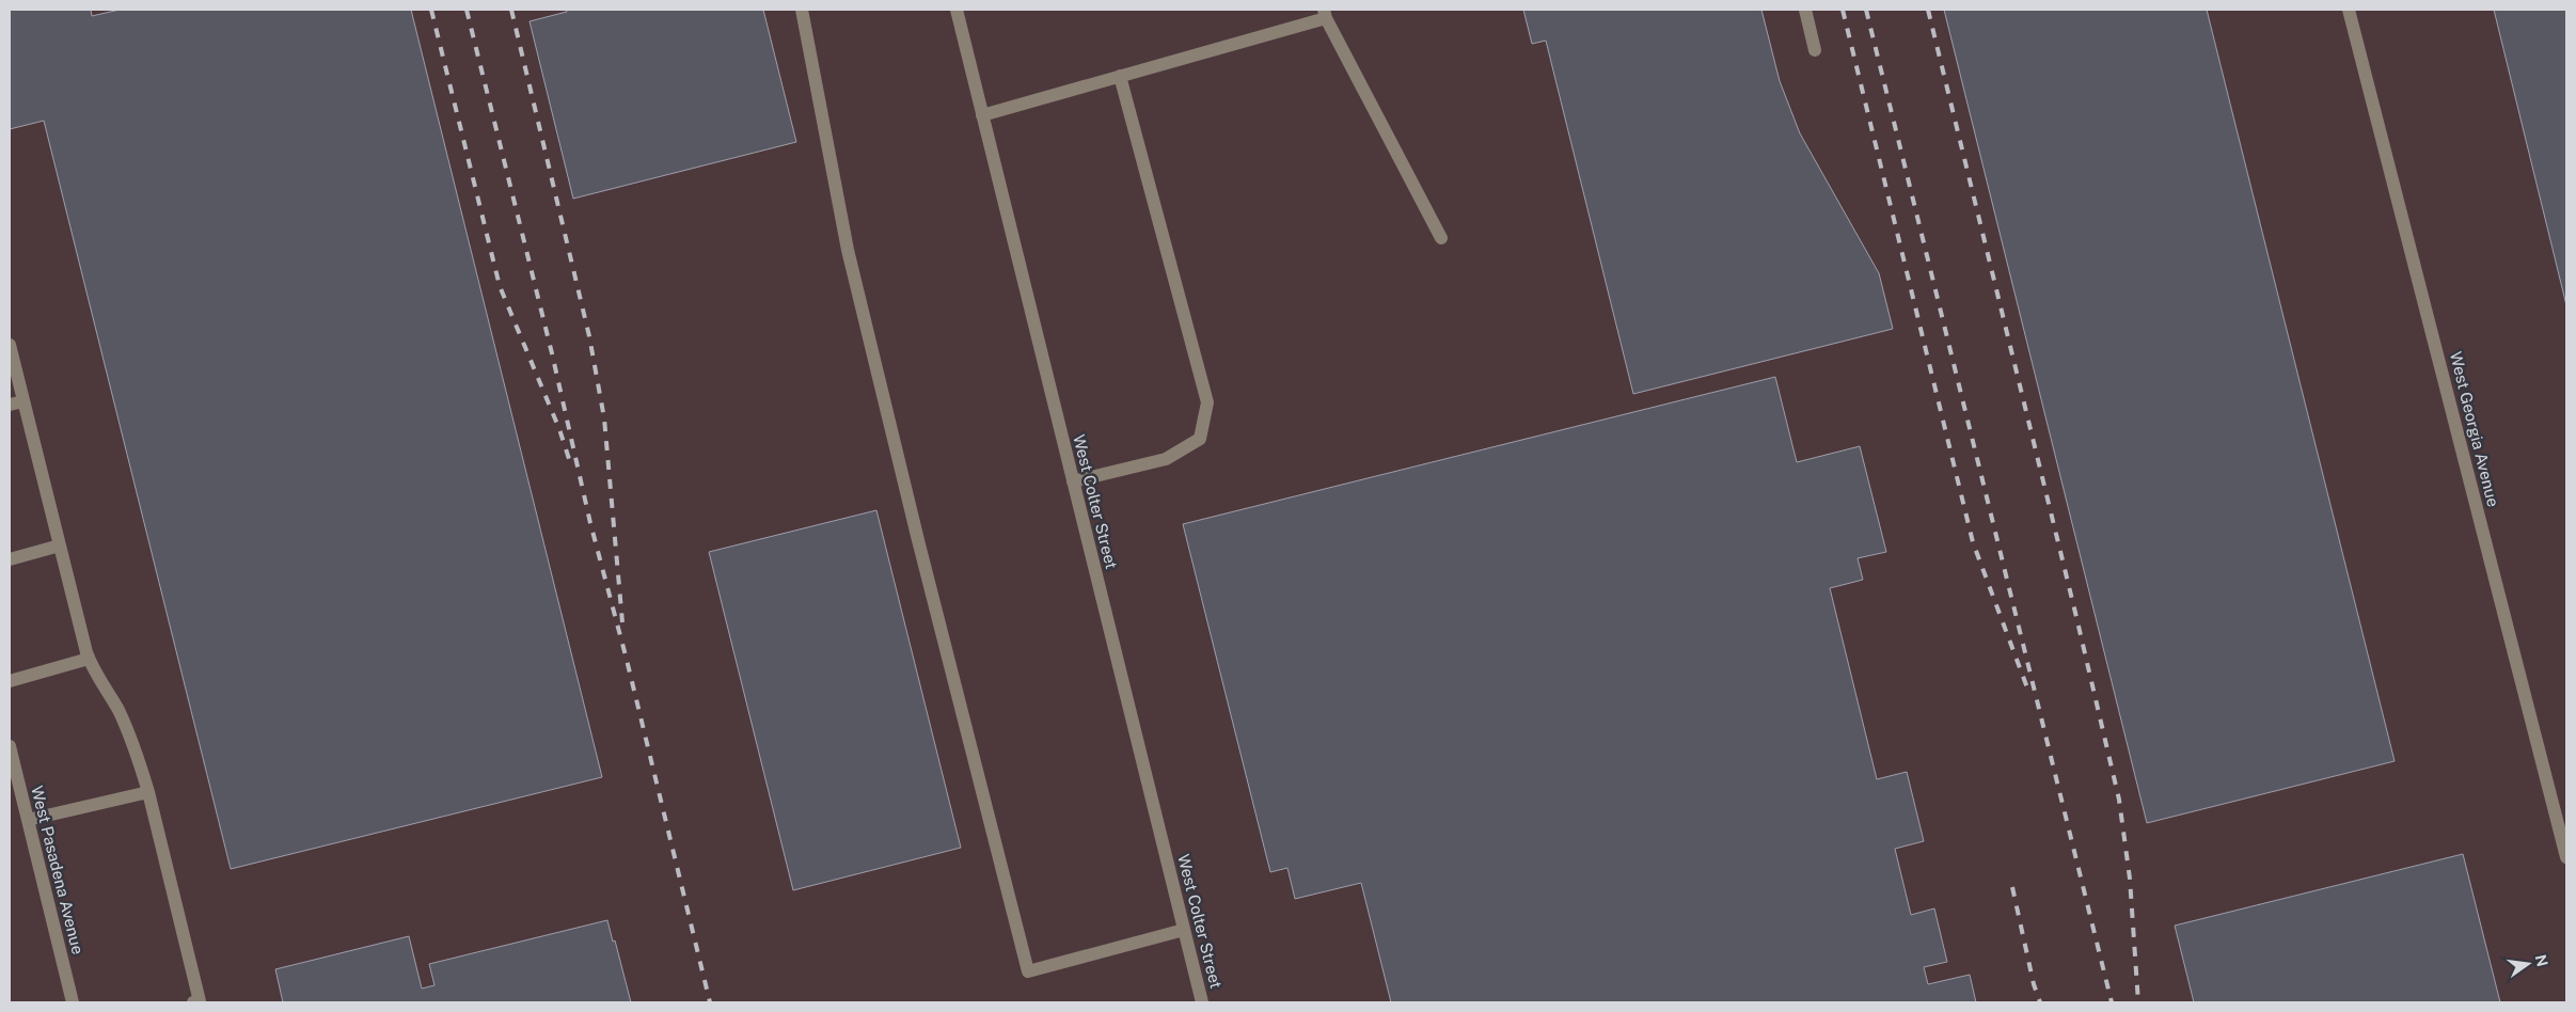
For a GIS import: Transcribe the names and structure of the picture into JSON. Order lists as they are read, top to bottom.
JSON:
{
  "streets": {
    "street": ["West Georgia Avenue", "West Colter Street", "West Pasadena Avenue"]
  },
  "north": "right"
}
